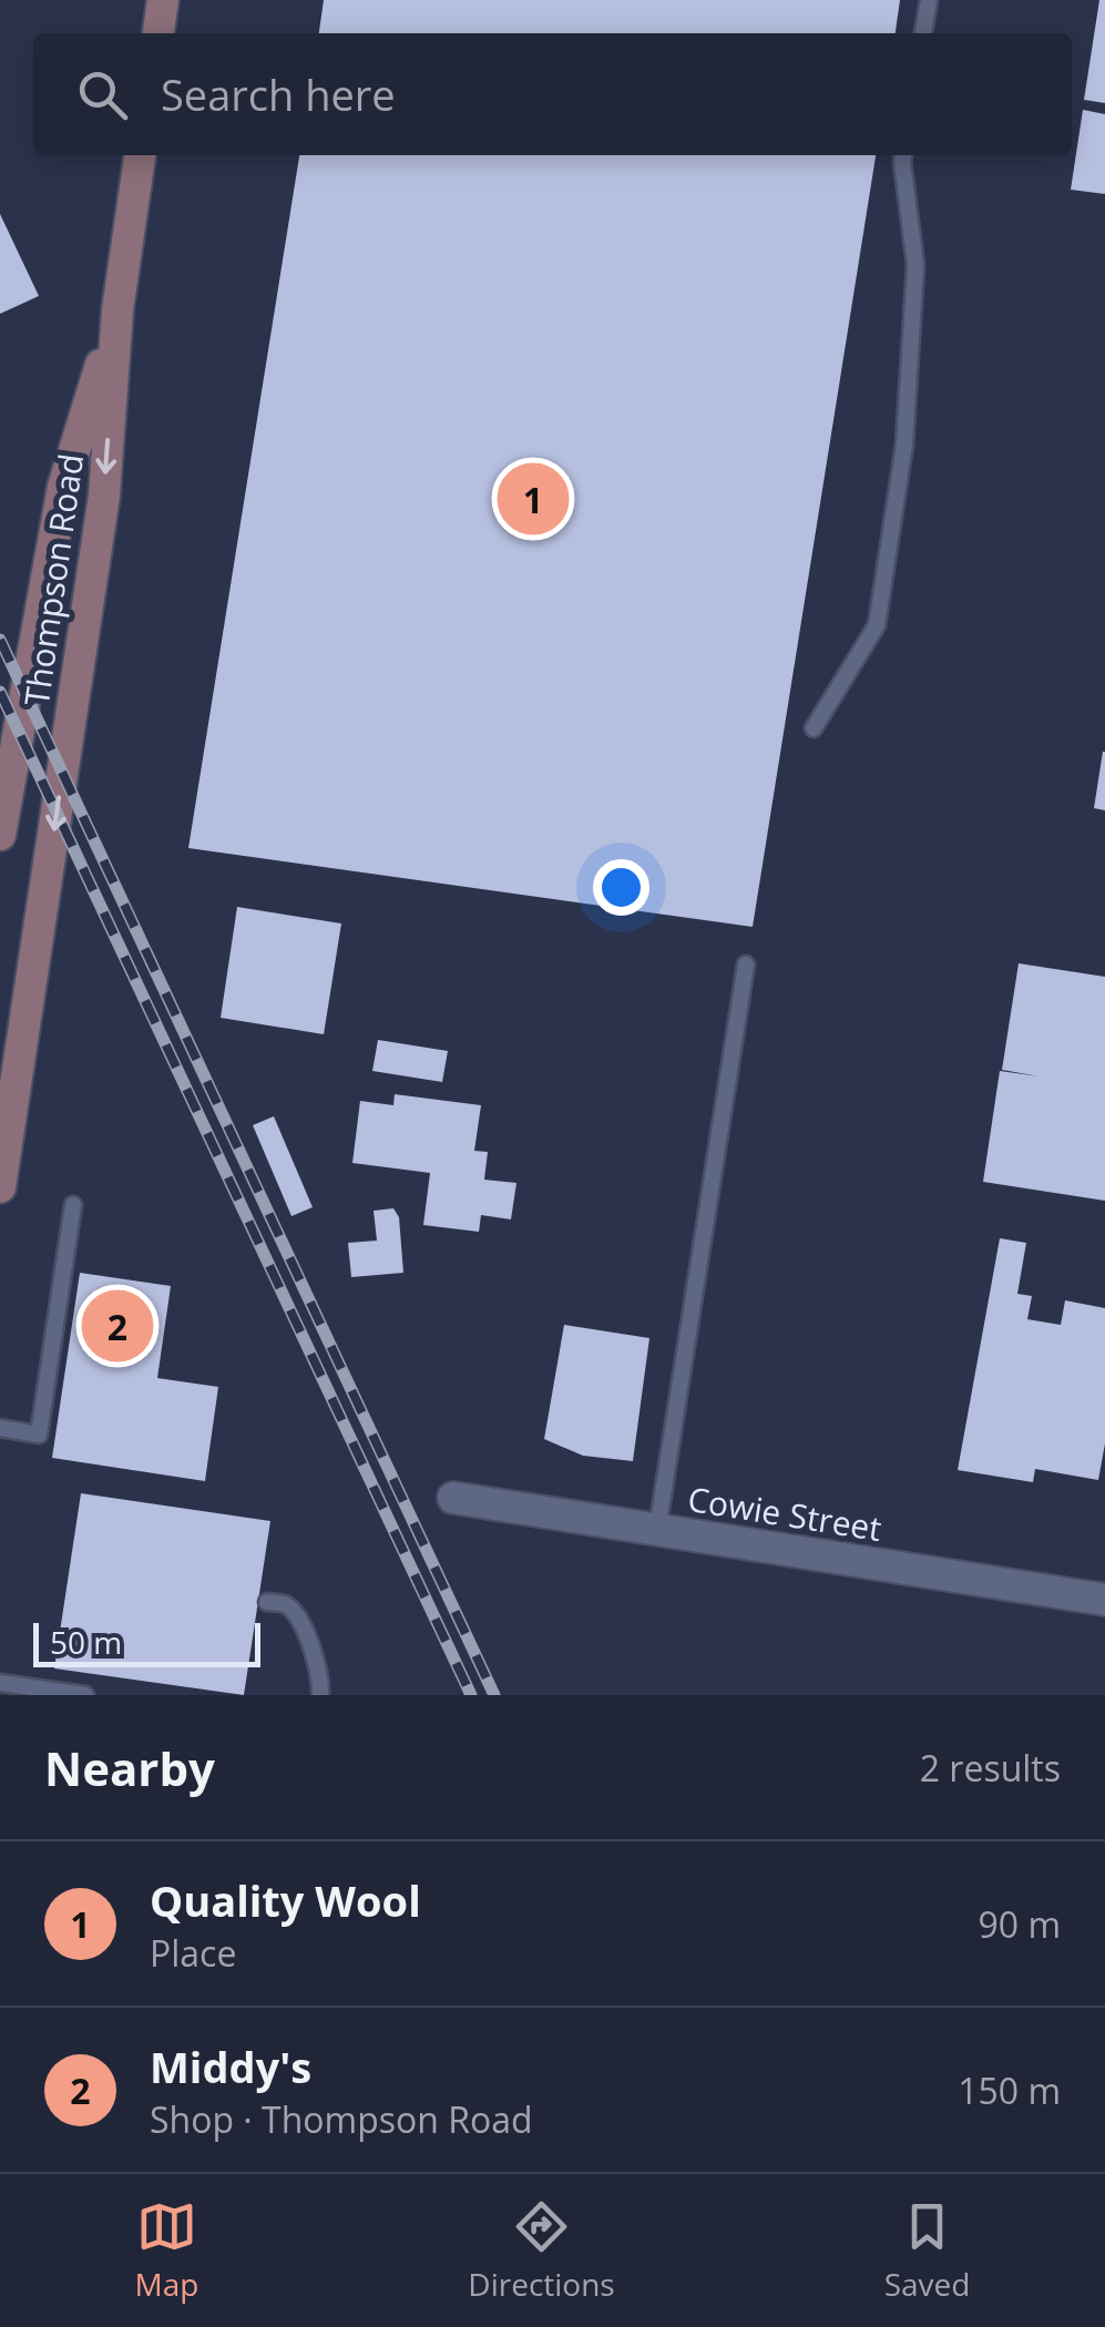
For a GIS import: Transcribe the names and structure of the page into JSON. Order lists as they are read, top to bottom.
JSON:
{
  "streets": {
    "main road": ["Thompson Road"],
    "street": ["Cowie Street"]
  },
  "scale_bar": "50 m",
  "page": {
    "search": "Search here",
    "pins": ["1", "2"],
    "scale": "50 m",
    "heading": ["Nearby", "2 results"],
    "list": [
      {
        "mark": "1",
        "name": "Quality Wool",
        "note": "Place",
        "value": "90 m"
      },
      {
        "mark": "2",
        "name": "Middy's",
        "note": "Shop · Thompson Road",
        "value": "150 m"
      }
    ],
    "nav": ["Map", "Directions", "Saved"]
  }
}
